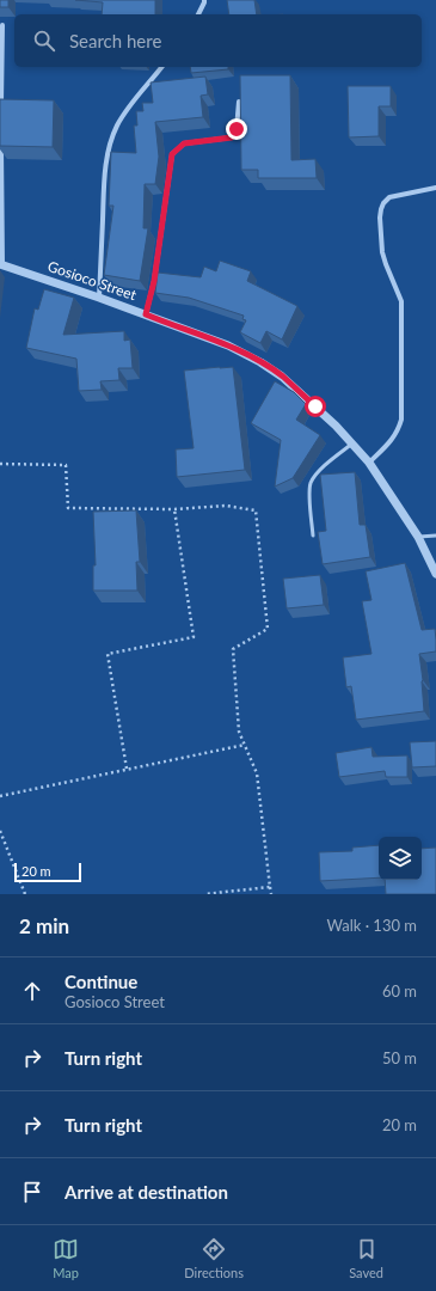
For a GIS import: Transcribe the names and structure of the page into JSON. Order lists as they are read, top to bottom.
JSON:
{
  "streets": {
    "street": ["Gosioco Street"]
  },
  "scale_bar": "20 m",
  "page": {
    "search": "Search here",
    "scale": "20 m",
    "heading": ["2 min", "Walk · 130 m"],
    "list": [
      ["Continue", "Gosioco Street", "60 m"],
      ["Turn right", "50 m"],
      ["Turn right", "20 m"],
      "Arrive at destination"
    ],
    "nav": ["Map", "Directions", "Saved"]
  }
}
